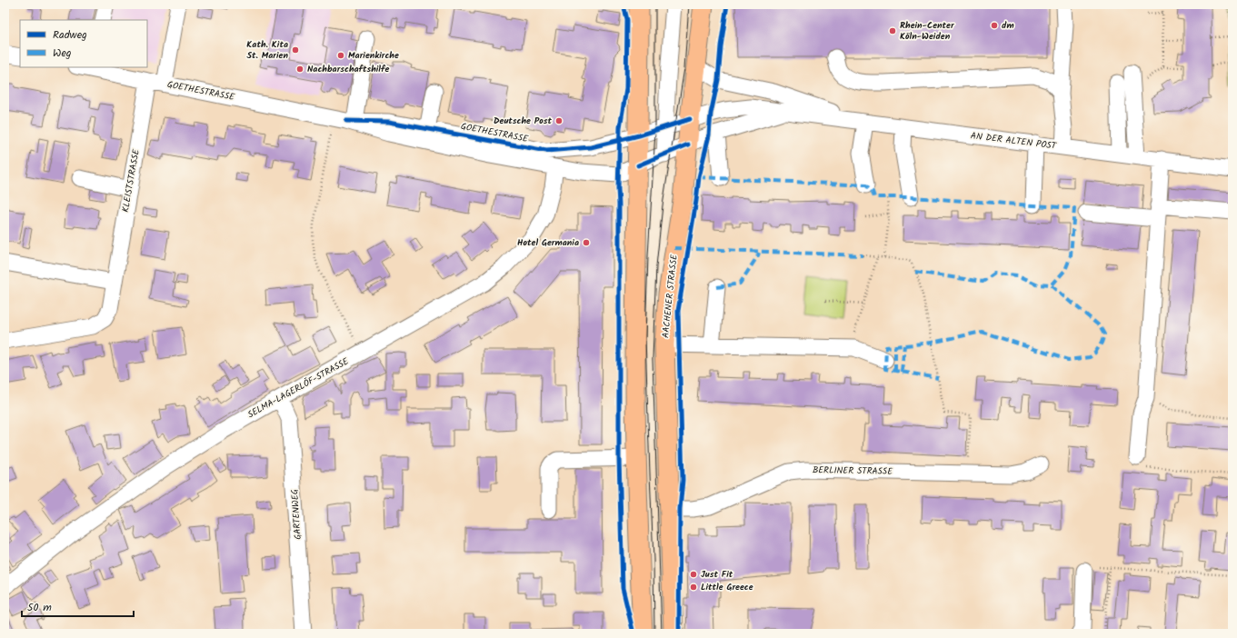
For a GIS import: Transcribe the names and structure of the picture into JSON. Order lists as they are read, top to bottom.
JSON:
{
  "streets": {
    "main road": ["AACHENER STRASSE"],
    "street": [
      "GOETHESTRASSE",
      "AN DER ALTEN POST",
      "KLEISTSTRASSE",
      "SELMA-LAGERLÖF-STRASSE",
      "BERLINER STRASSE",
      "GARTENWEG"
    ]
  },
  "crossings": [
    ["GOETHESTRASSE", "AN DER ALTEN POST"],
    ["GOETHESTRASSE", "KLEISTSTRASSE"],
    ["GOETHESTRASSE", "SELMA-LAGERLÖF-STRASSE"],
    ["AN DER ALTEN POST", "AACHENER STRASSE"],
    ["AACHENER STRASSE", "BERLINER STRASSE"],
    ["SELMA-LAGERLÖF-STRASSE", "GARTENWEG"]
  ],
  "places": [
    "dm",
    "Rhein-Center Köln-Weiden",
    "Kath. Kita St. Marien",
    "Marienkirche",
    "Nachbarschaftshilfe",
    "Deutsche Post",
    "Hotel Germania",
    "Just Fit",
    "Little Greece"
  ],
  "legend": ["Radweg", "Weg"],
  "scale_bar": "50 m"
}
